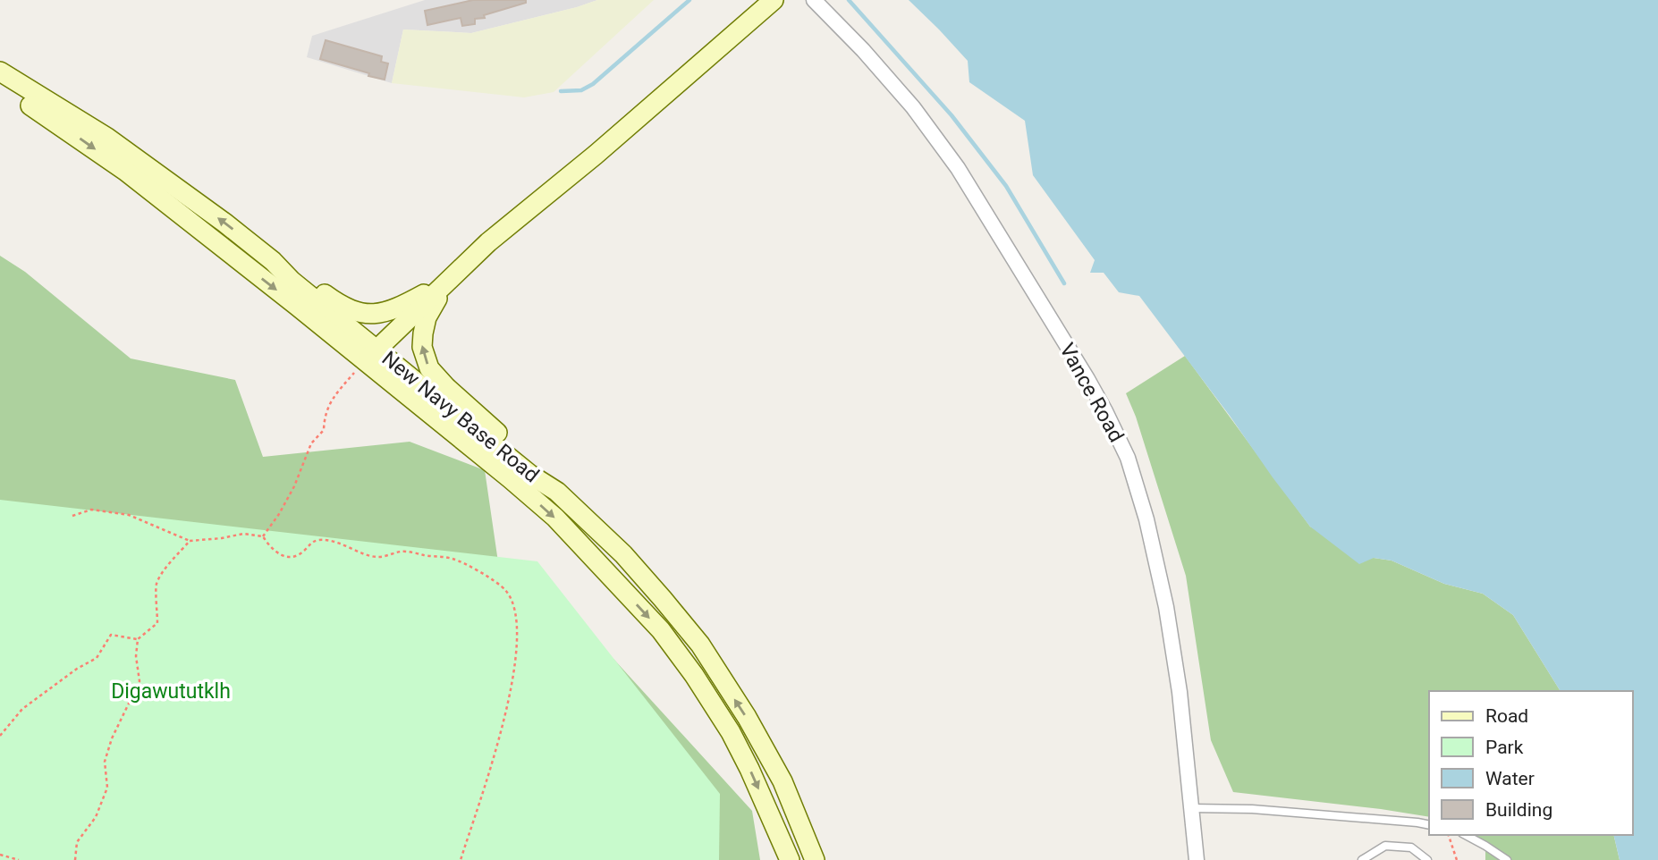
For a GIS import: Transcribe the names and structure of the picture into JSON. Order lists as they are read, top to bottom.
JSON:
{
  "streets": {
    "main road": ["New Navy Base Road"],
    "street": ["Vance Road"]
  },
  "parks": ["Digawututklh"],
  "legend": [
    "Road",
    "Park",
    "Water",
    "Building"
  ]
}
